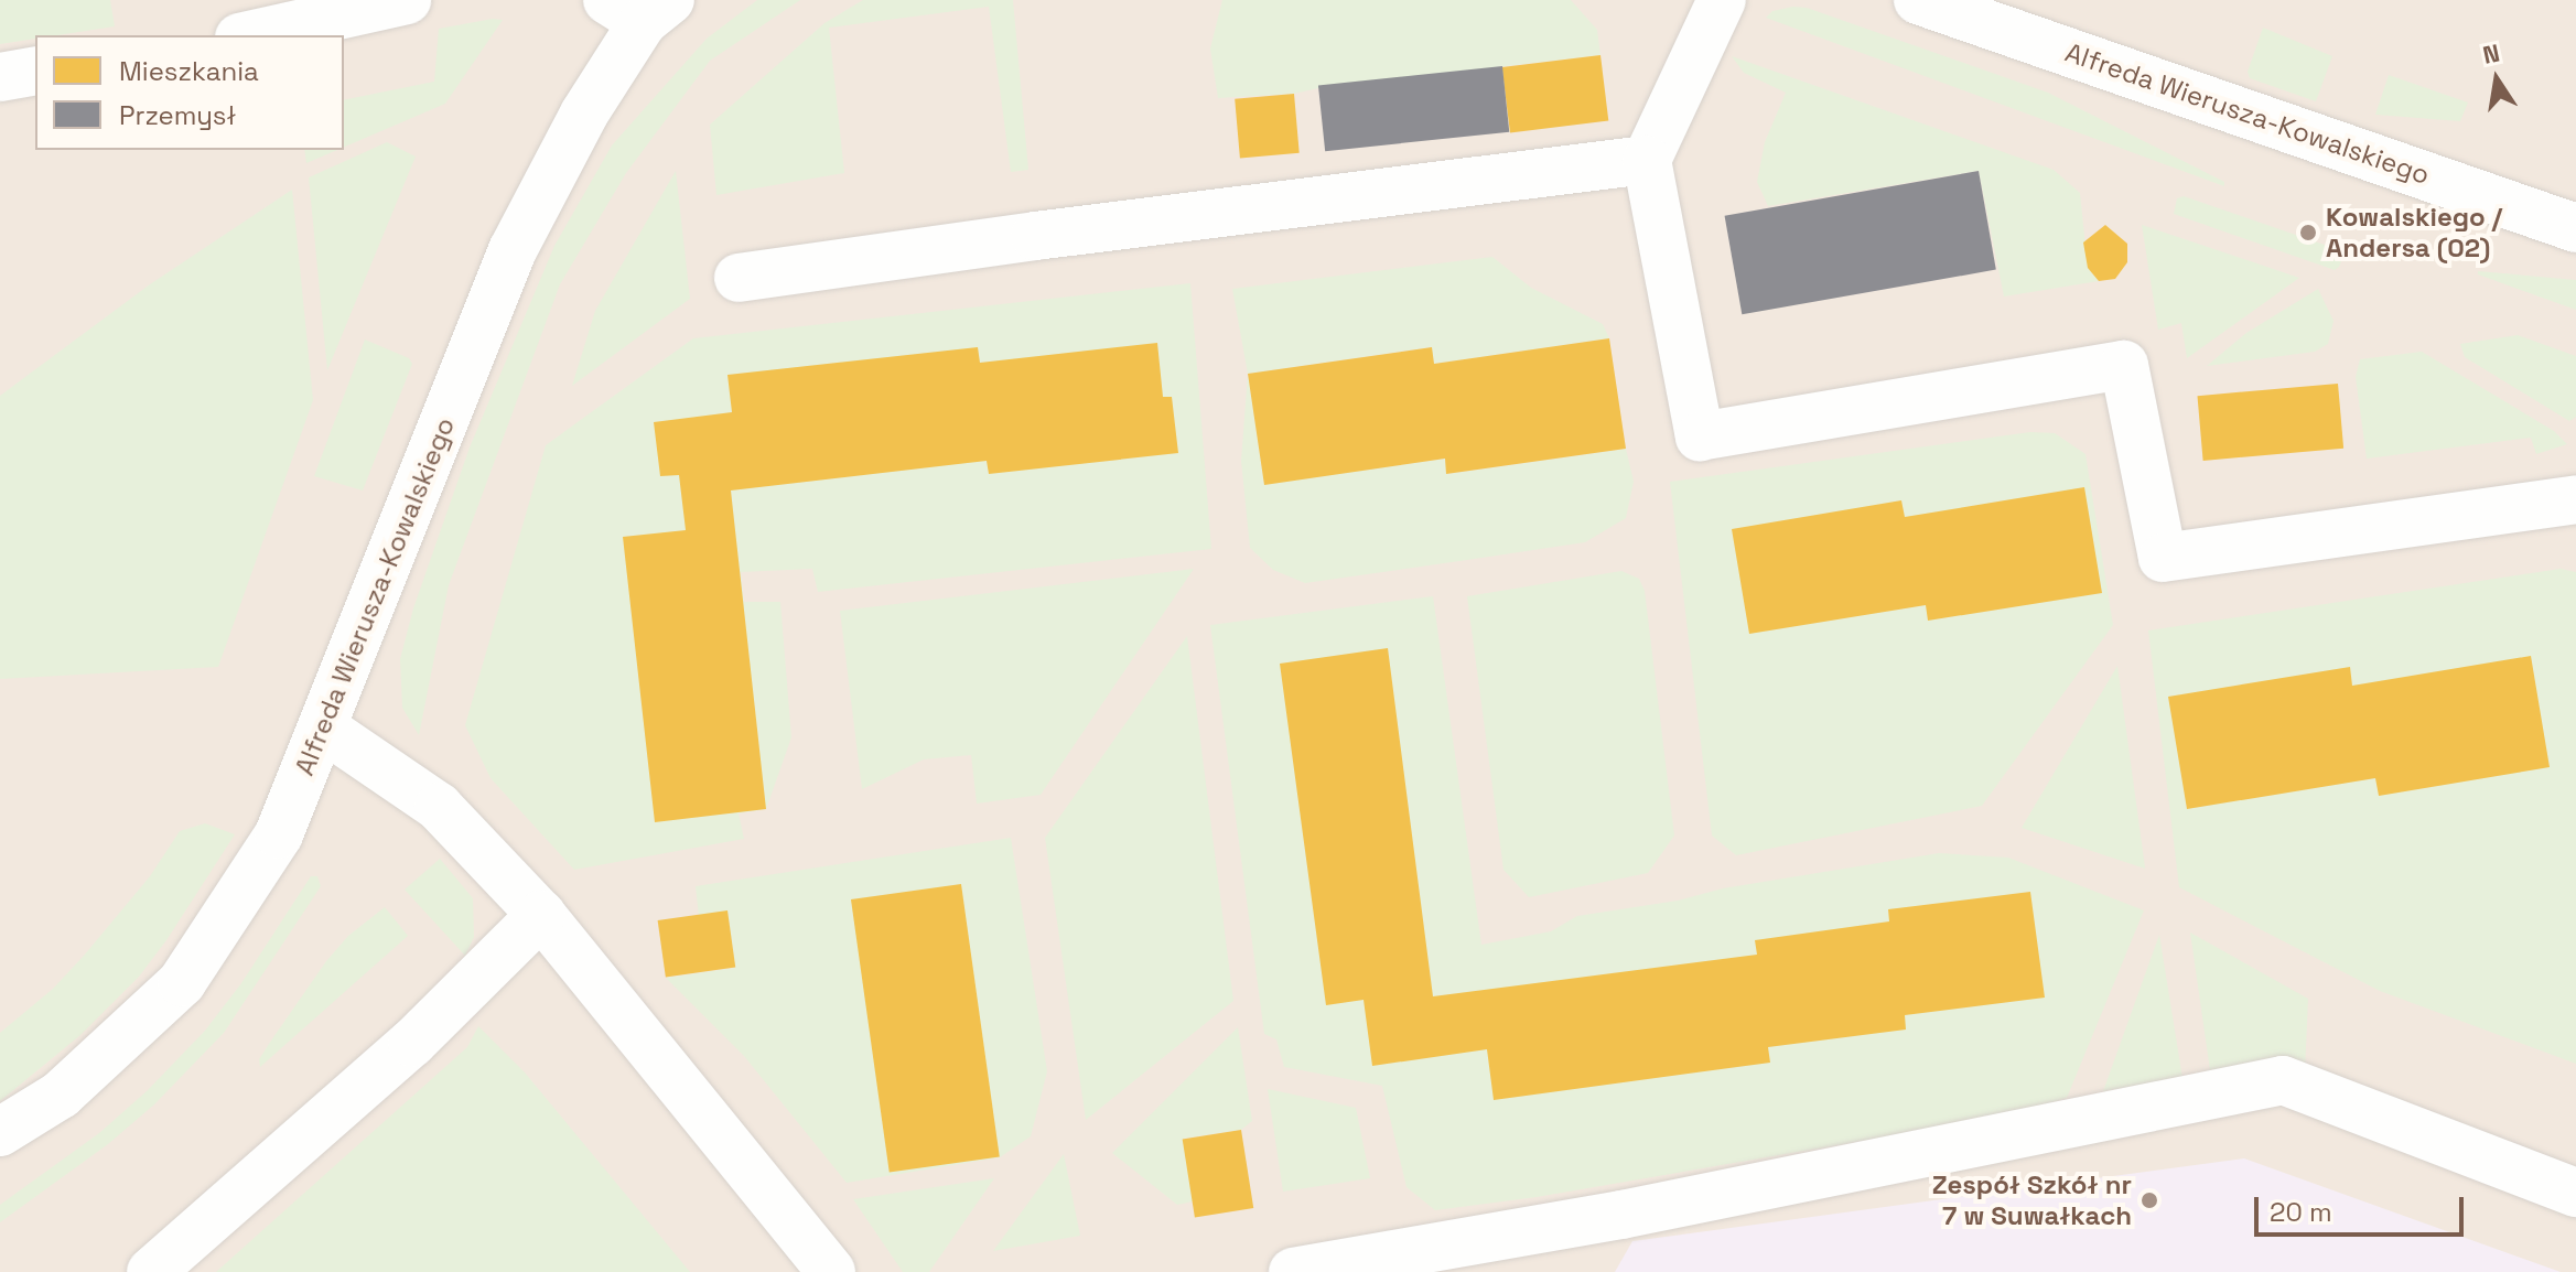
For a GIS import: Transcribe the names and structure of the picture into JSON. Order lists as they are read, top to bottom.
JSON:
{
  "streets": {
    "street": ["Alfreda Wierusza-Kowalskiego"]
  },
  "places": ["Kowalskiego / Andersa (02)", "Zespół Szkół nr 7 w Suwałkach"],
  "legend": ["Mieszkania", "Przemysł"],
  "scale_bar": "20 m",
  "north": "top"
}
